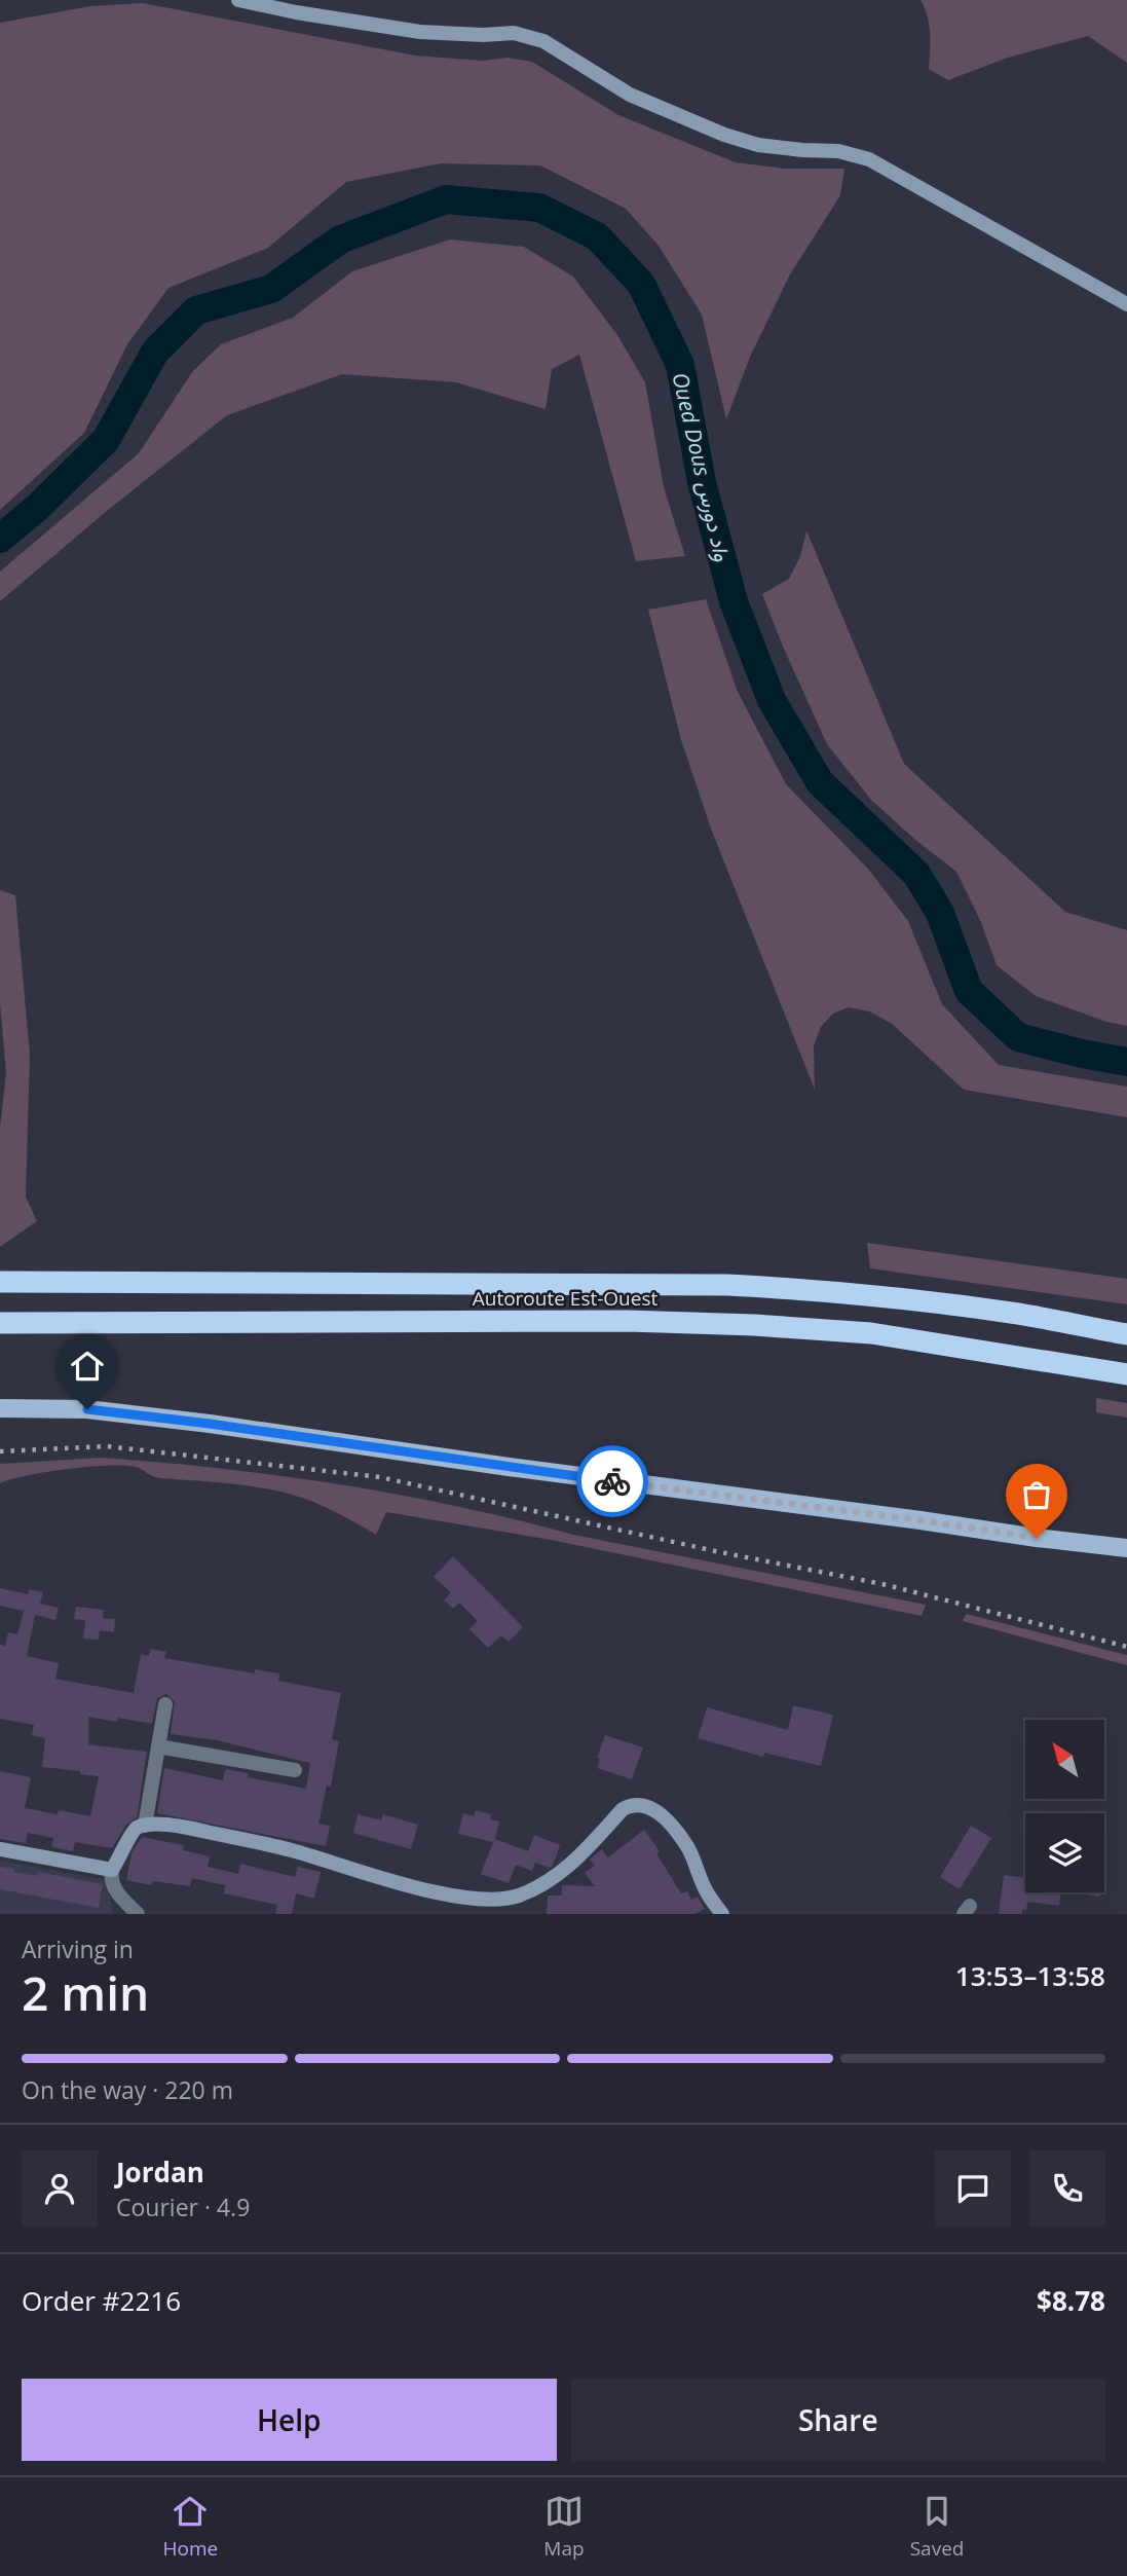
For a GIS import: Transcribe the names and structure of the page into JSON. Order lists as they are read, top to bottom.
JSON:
{
  "streets": {
    "highway": ["Autoroute Est-Ouest"]
  },
  "water": ["Oued Dous واد دورس"],
  "north": "top left",
  "page": {
    "heading": ["2 min", "Arriving in", "13:53–13:58"],
    "panel": [
      "Jordan",
      "Courier · 4.9",
      "Order #2216",
      "$8.78"
    ],
    "bar": "On the way · 220 m",
    "buttons": ["Help", "Share"],
    "tabs": ["Home", "Map", "Saved"]
  }
}
